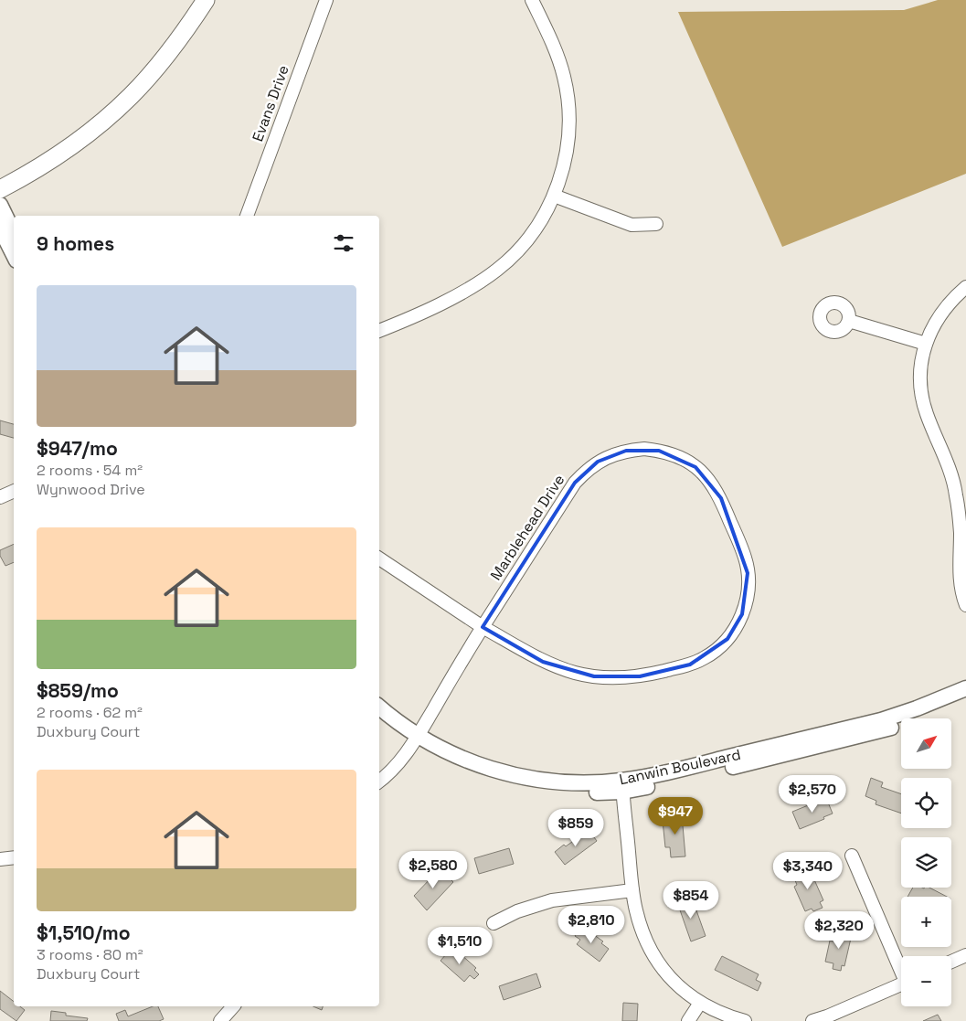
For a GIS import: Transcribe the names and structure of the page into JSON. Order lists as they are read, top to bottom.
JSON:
{
  "streets": {
    "street": ["Evans Drive", "Marblehead Drive", "Lanwin Boulevard"]
  },
  "crossings": [
    ["Marblehead Drive", "Lanwin Boulevard"]
  ],
  "north": "top right",
  "page": {
    "heading": "9 homes",
    "list": [
      {
        "name": "$947/mo",
        "note": "2 rooms · 54 m² · Wynwood Drive"
      },
      {
        "name": "$859/mo",
        "note": "2 rooms · 62 m² · Duxbury Court"
      },
      {
        "name": "$1,510/mo",
        "note": "3 rooms · 80 m² · Duxbury Court"
      }
    ],
    "map_buttons": ["+", "−"],
    "price": [
      "$2,570",
      "$947",
      "$859",
      "$2,580",
      "$3,340",
      "$854",
      "$2,810",
      "$2,320",
      "$1,510"
    ]
  }
}
